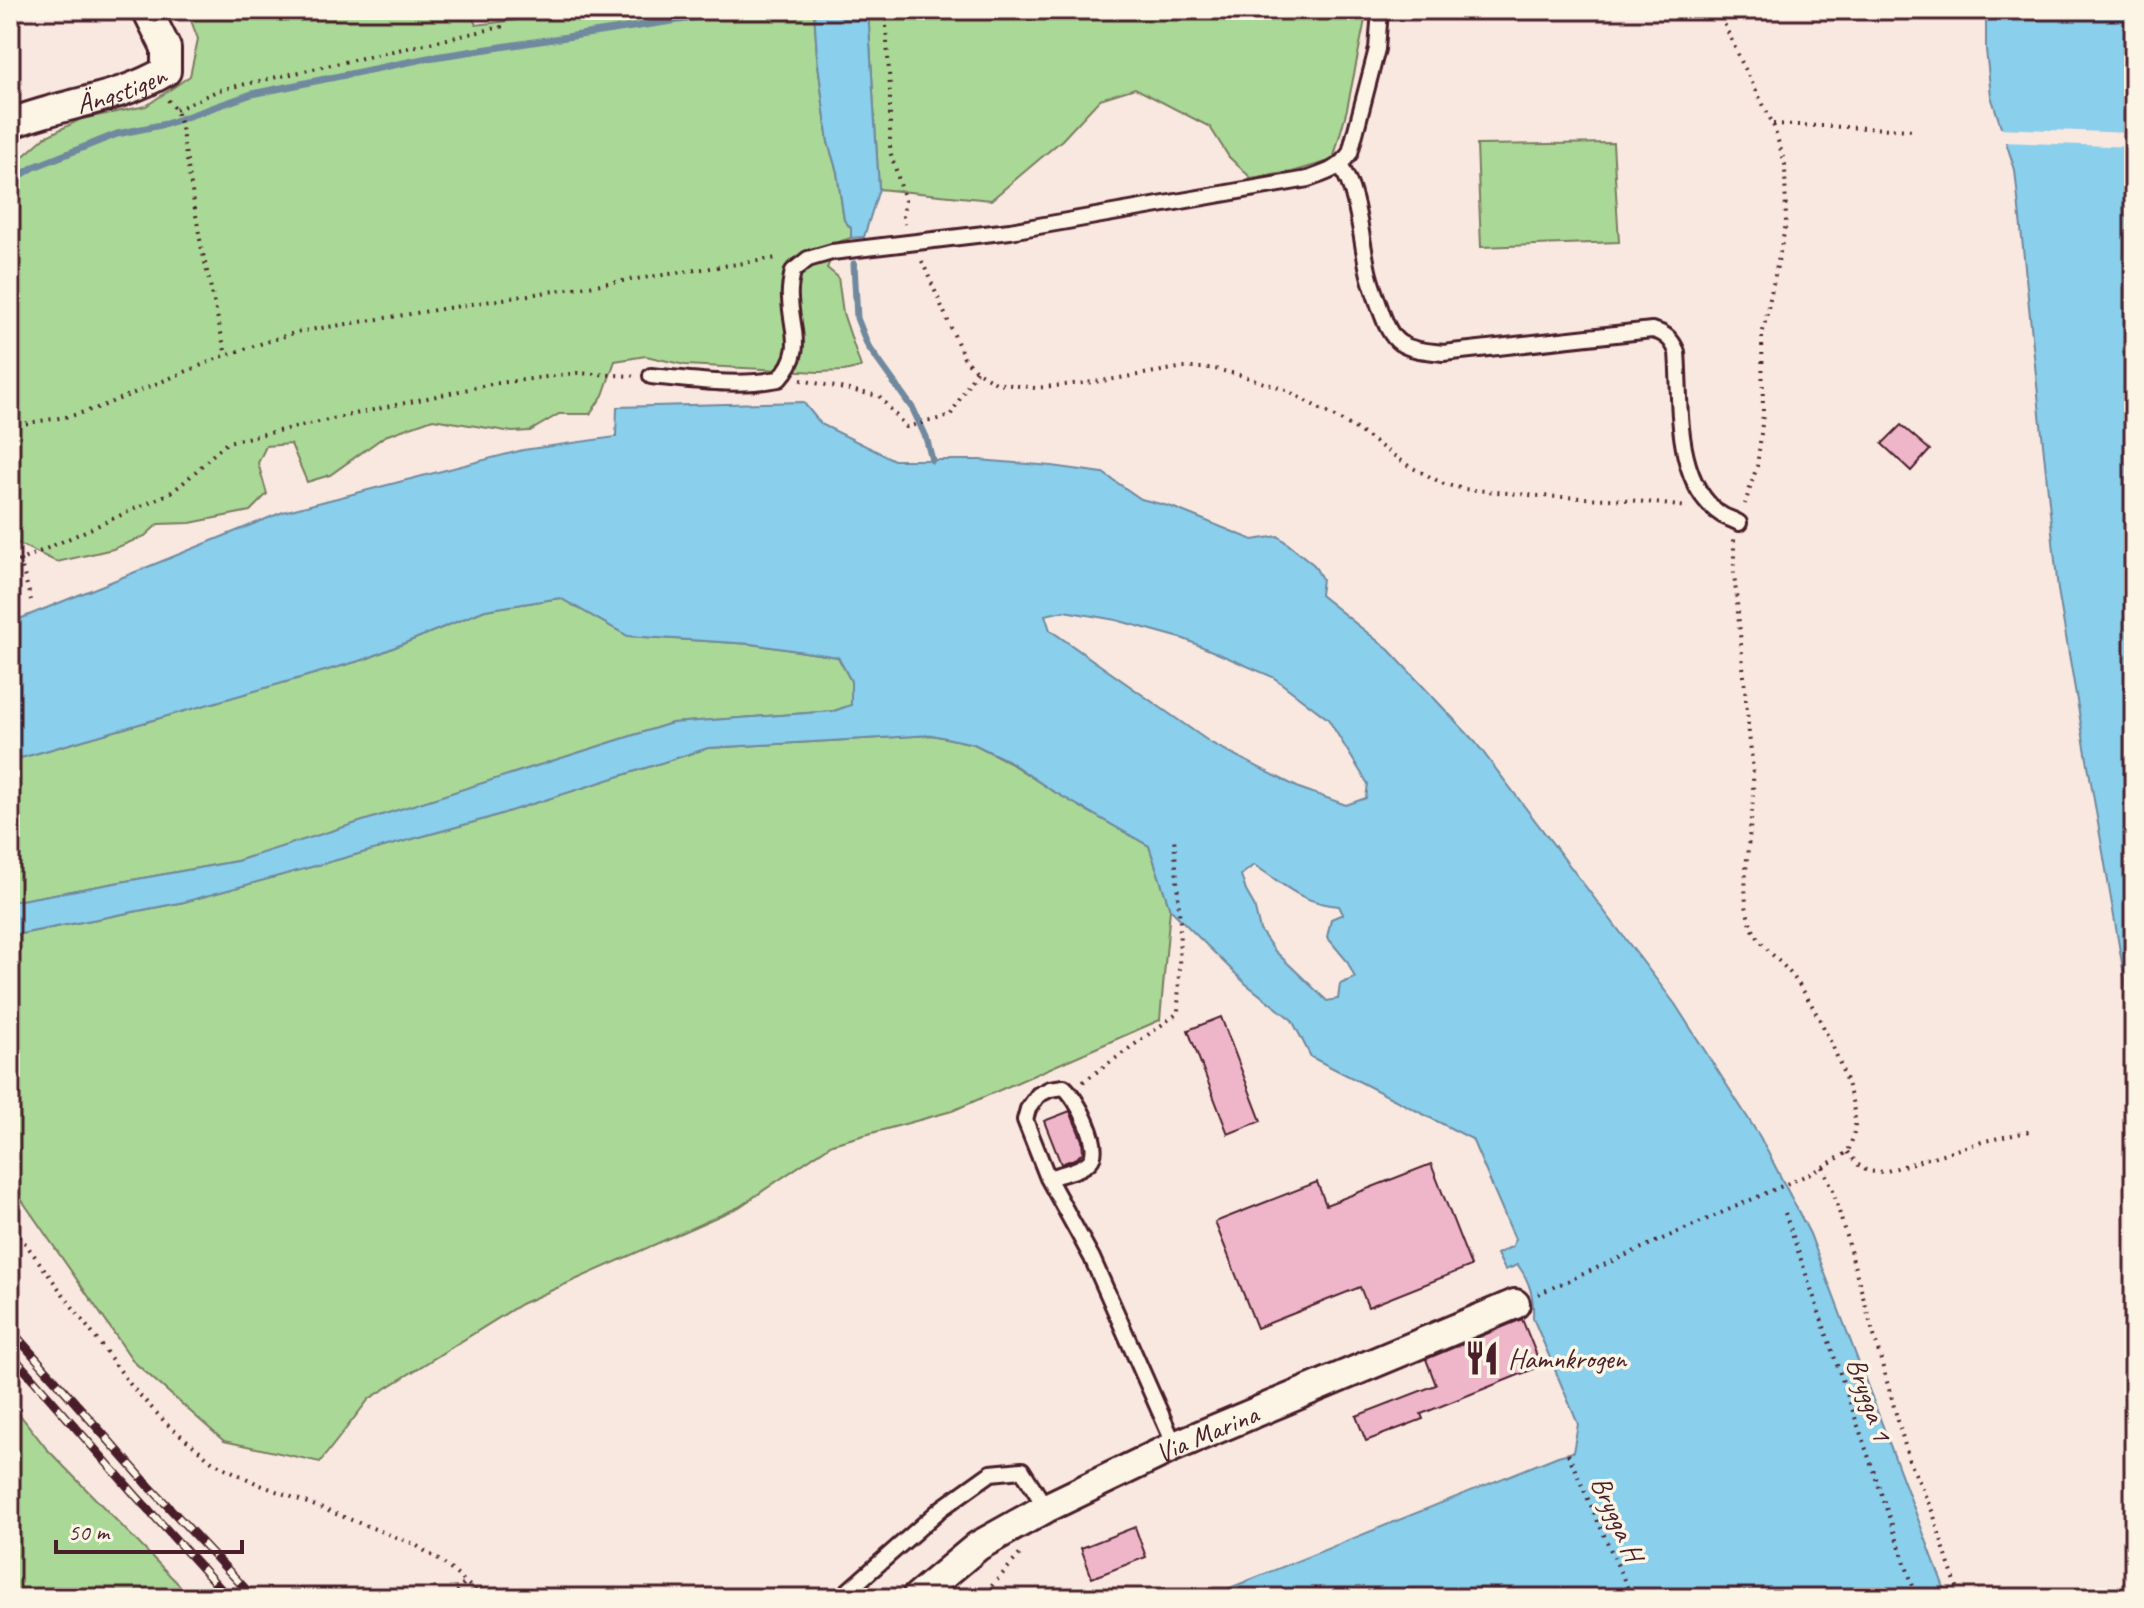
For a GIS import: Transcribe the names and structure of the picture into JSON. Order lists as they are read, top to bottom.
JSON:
{
  "streets": {
    "street": ["Ängstigen", "Via Marina"],
    "path": ["Brygga 1", "Brygga H"]
  },
  "places": {
    "restaurant": ["Hamnkrogen"]
  },
  "scale_bar": "50 m"
}
